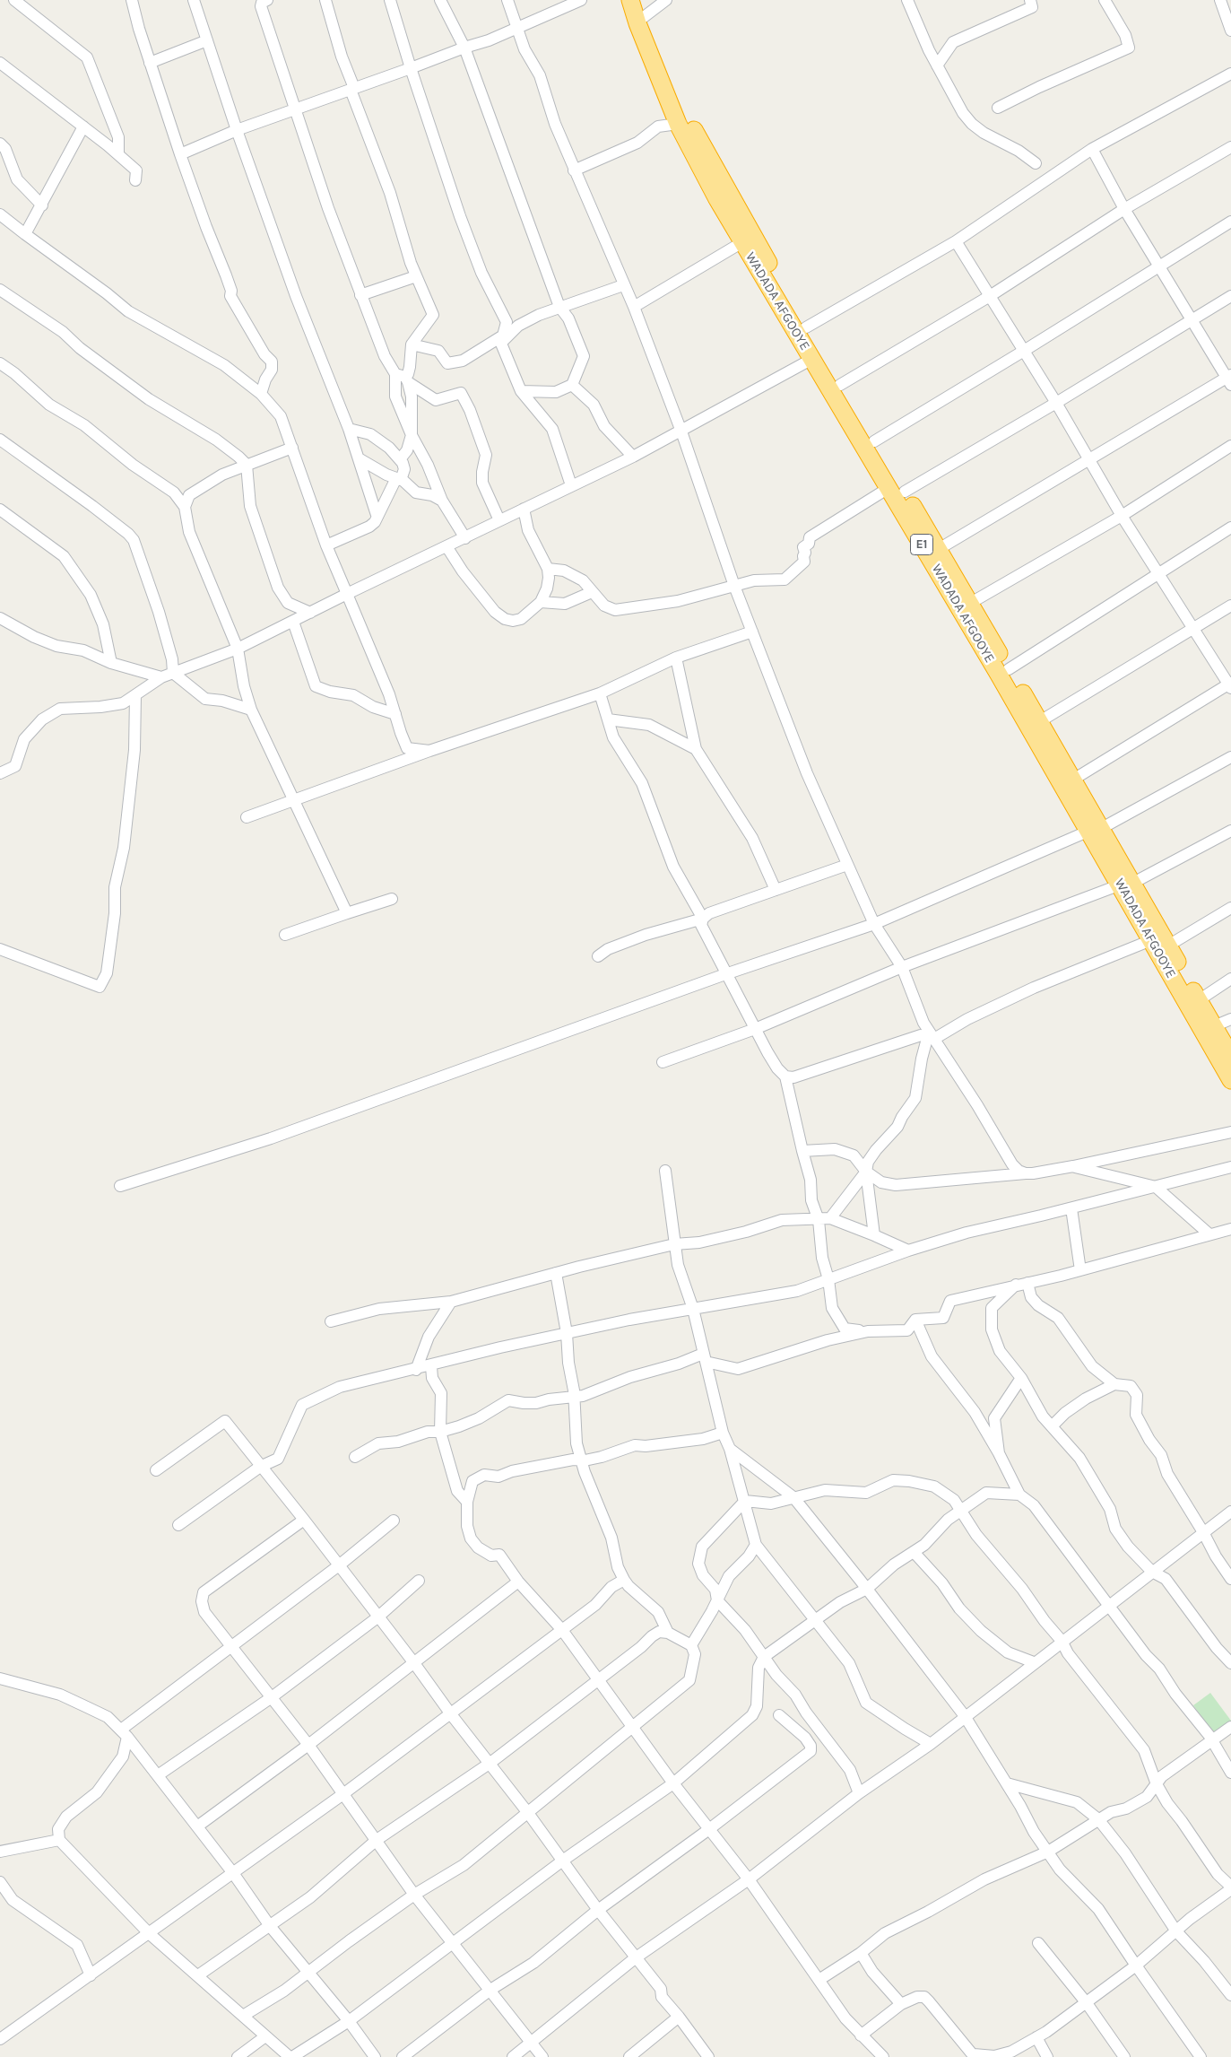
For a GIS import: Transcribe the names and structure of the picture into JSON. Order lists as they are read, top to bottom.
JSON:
{
  "streets": {
    "highway": ["WADADA AFGOOYE", "E1"]
  }
}
